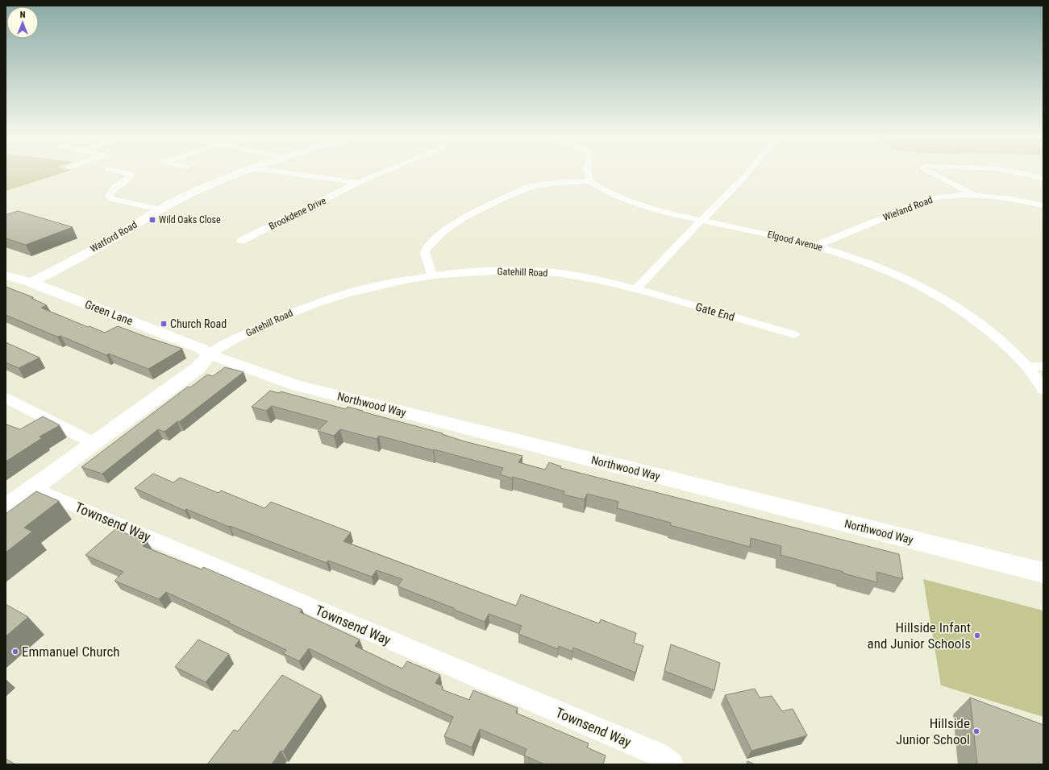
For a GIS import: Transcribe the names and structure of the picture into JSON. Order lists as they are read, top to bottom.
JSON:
{
  "streets": {
    "main road": ["Watford Road", "Green Lane"],
    "street": [
      "Wieland Road",
      "Brookdene Drive",
      "Elgood Avenue",
      "Gatehill Road",
      "Gate End",
      "Northwood Way",
      "Townsend Way"
    ]
  },
  "crossings": [
    ["Wieland Road", "Elgood Avenue"],
    ["Watford Road", "Green Lane"],
    ["Gatehill Road", "Gate End"],
    ["Gatehill Road", "Green Lane"],
    ["Gatehill Road", "Northwood Way"],
    ["Green Lane", "Northwood Way"]
  ],
  "places": {
    "transit": ["Wild Oaks Close", "Church Road"],
    "other": ["Hillside Infant and Junior Schools", "Emmanuel Church", "Hillside Junior School"]
  },
  "north": "top"
}
